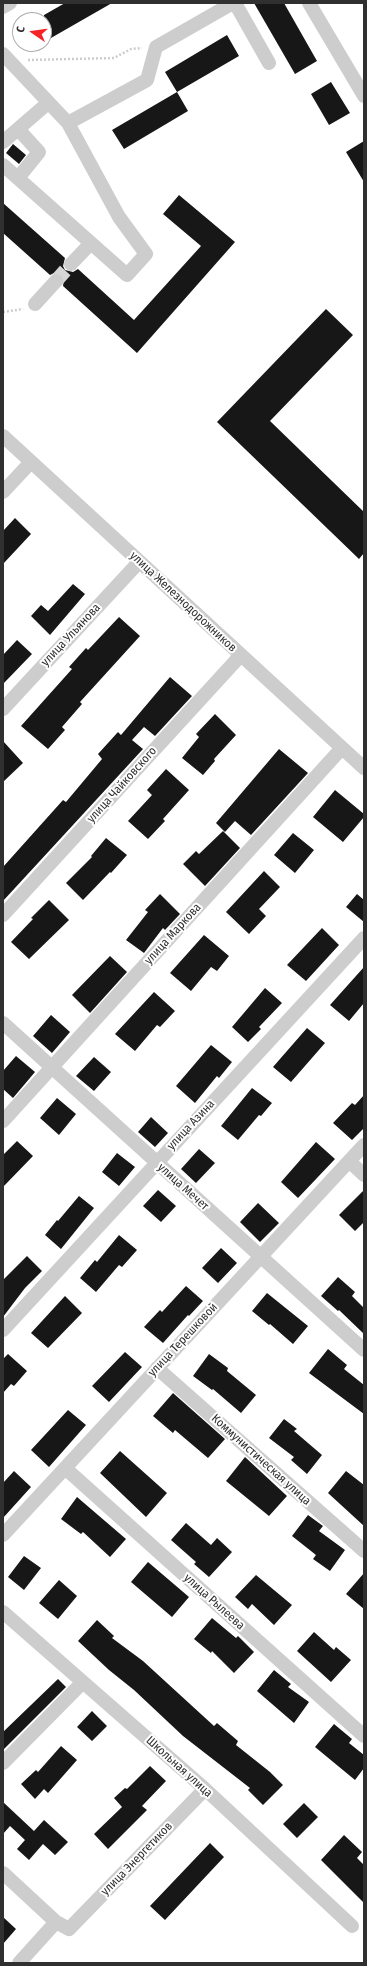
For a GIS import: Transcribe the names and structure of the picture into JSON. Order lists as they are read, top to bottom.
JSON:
{
  "streets": {
    "street": [
      "улица Железнодорожников",
      "улица Ульянова",
      "улица Чайковского",
      "улица Маркова",
      "улица Азина",
      "улица Мечет",
      "улица Терешковой",
      "Коммунистическая улица",
      "улица Рылеева",
      "Школьная улица",
      "улица Энергетиков"
    ]
  },
  "crossings": [
    ["улица Железнодорожников", "улица Ульянова"],
    ["улица Железнодорожников", "улица Чайковского"],
    ["улица Железнодорожников", "улица Маркова"],
    ["улица Маркова", "улица Мечет"],
    ["улица Азина", "улица Мечет"],
    ["улица Мечет", "улица Терешковой"],
    ["улица Терешковой", "Коммунистическая улица"],
    ["улица Терешковой", "улица Рылеева"],
    ["Школьная улица", "улица Энергетиков"]
  ],
  "north": "left"
}
